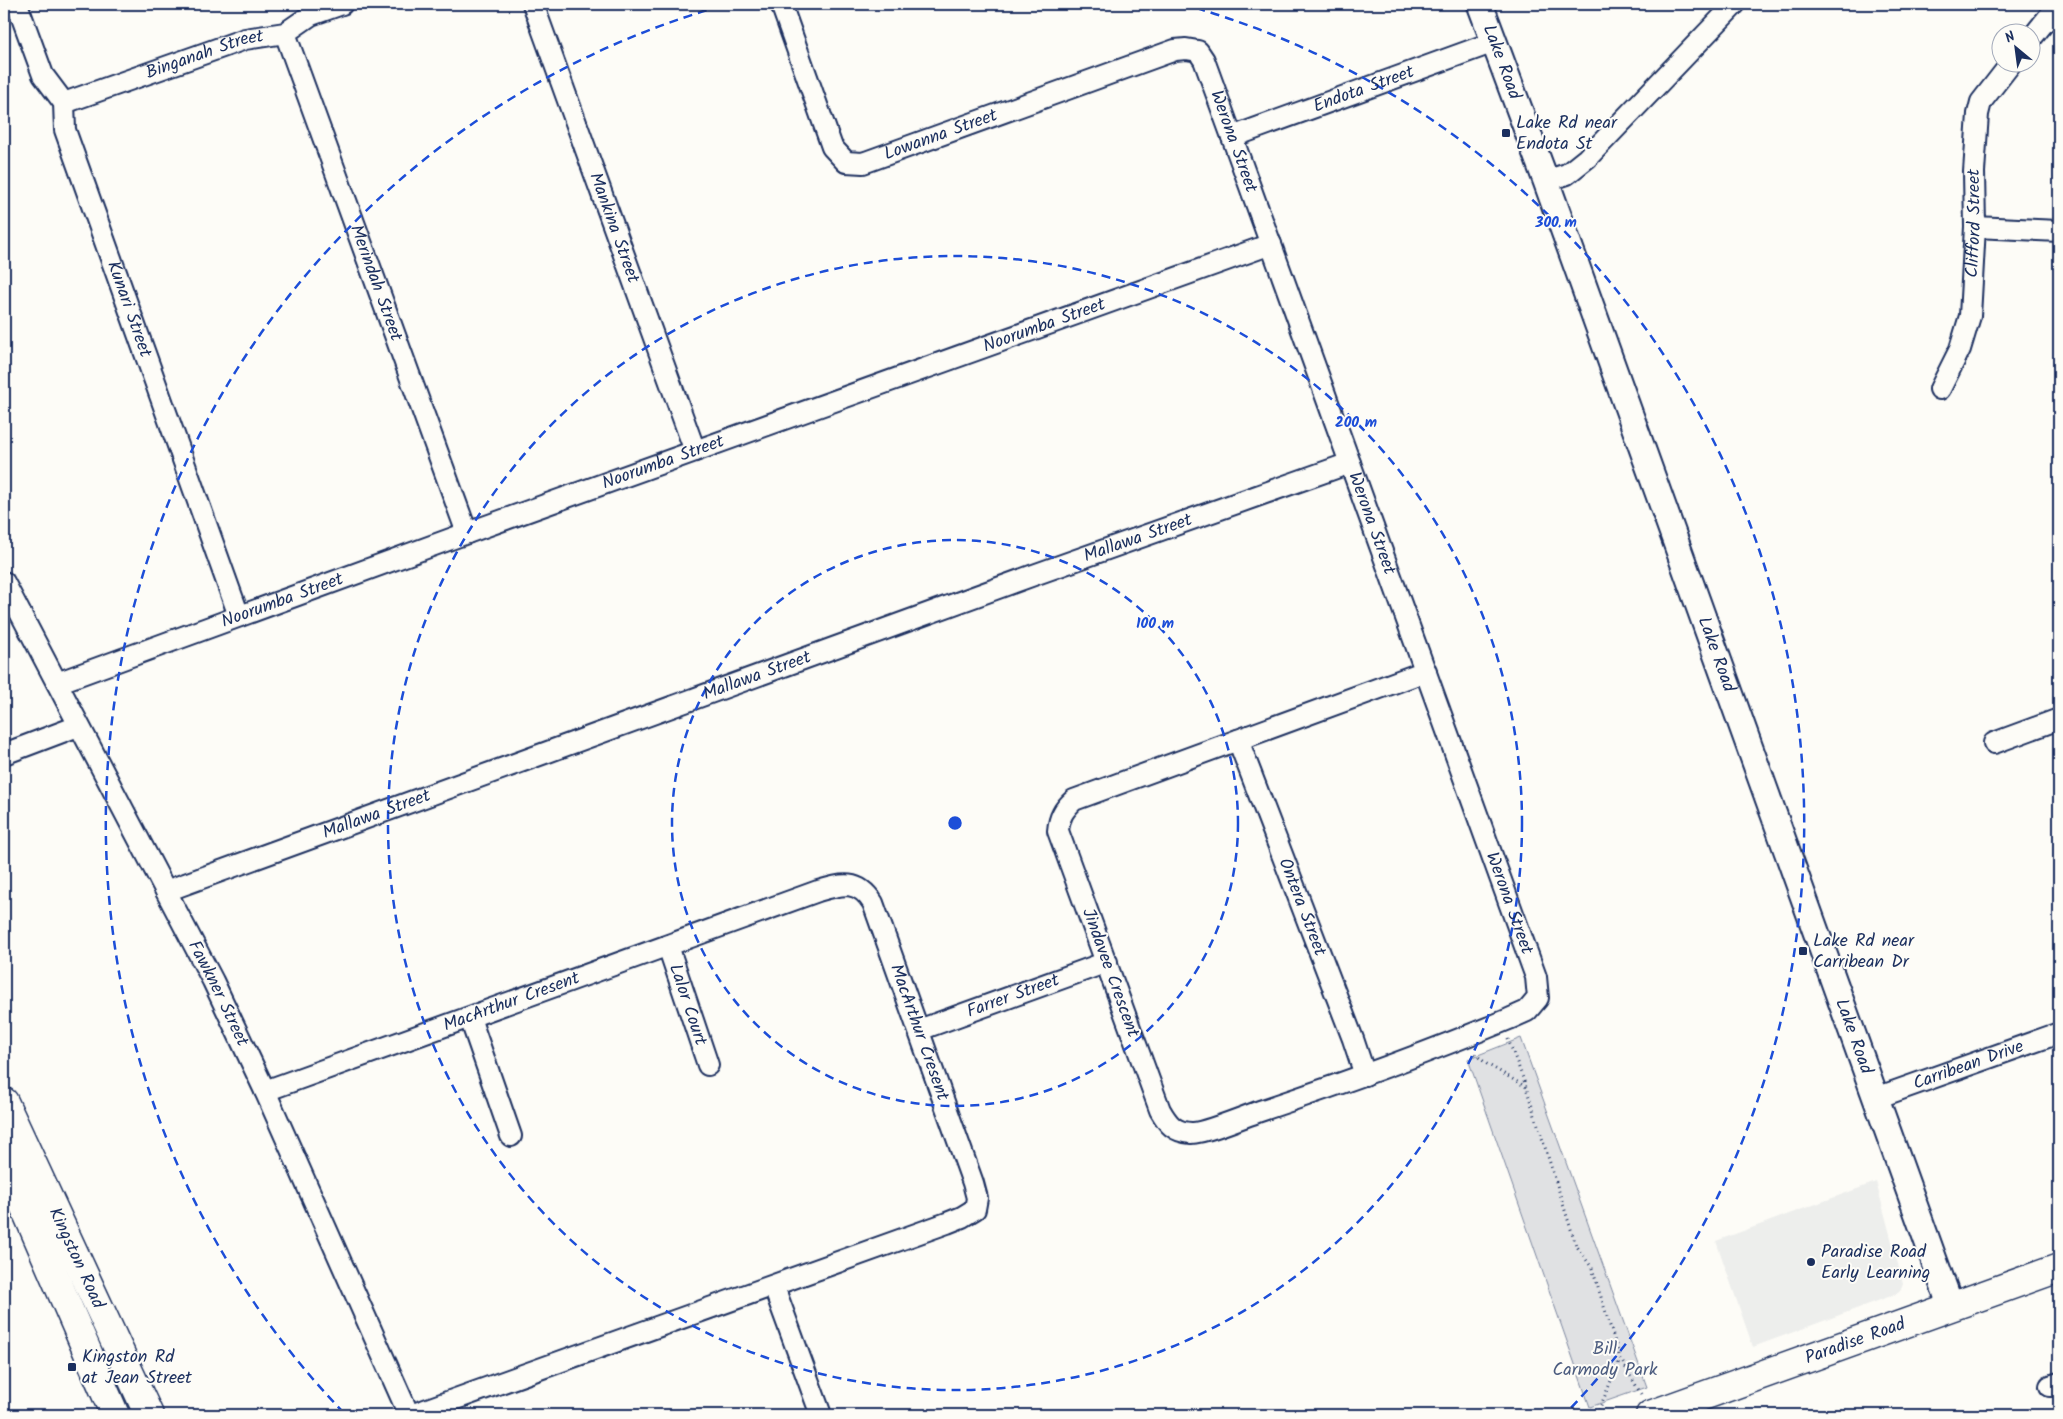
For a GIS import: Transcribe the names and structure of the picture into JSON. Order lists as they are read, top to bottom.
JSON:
{
  "streets": {
    "main road": ["Kingston Road", "Paradise Road"],
    "street": [
      "Binganah Street",
      "Lake Road",
      "Endota Street",
      "Lowanna Street",
      "Werona Street",
      "Clifford Street",
      "Mankina Street",
      "Merindah Street",
      "Kunari Street",
      "Noorumba Street",
      "Mallawa Street",
      "Ontera Street",
      "Jindavee Crescent",
      "Fawkner Street",
      "Farrer Street",
      "MacArthur Cresent",
      "Lalor Court",
      "Carribean Drive"
    ]
  },
  "crossings": [
    ["Binganah Street", "Merindah Street"],
    ["Binganah Street", "Kunari Street"],
    ["Lake Road", "Endota Street"],
    ["Lake Road", "Carribean Drive"],
    ["Lake Road", "Paradise Road"],
    ["Endota Street", "Werona Street"],
    ["Lowanna Street", "Werona Street"],
    ["Werona Street", "Noorumba Street"],
    ["Werona Street", "Mallawa Street"],
    ["Werona Street", "Jindavee Crescent"],
    ["Mankina Street", "Noorumba Street"],
    ["Merindah Street", "Noorumba Street"],
    ["Kunari Street", "Noorumba Street"],
    ["Noorumba Street", "Fawkner Street"],
    ["Mallawa Street", "Fawkner Street"],
    ["Ontera Street", "Jindavee Crescent"],
    ["Jindavee Crescent", "Farrer Street"],
    ["Fawkner Street", "MacArthur Cresent"],
    ["Farrer Street", "MacArthur Cresent"],
    ["MacArthur Cresent", "Lalor Court"]
  ],
  "parks": ["Bill Carmody Park"],
  "places": {
    "transit": ["Lake Rd near Endota St", "Lake Rd near Carribean Dr", "Kingston Rd at Jean Street"],
    "other": ["Paradise Road Early Learning"]
  },
  "north": "top left",
  "rings": ["300 m", "200 m", "100 m"]
}
